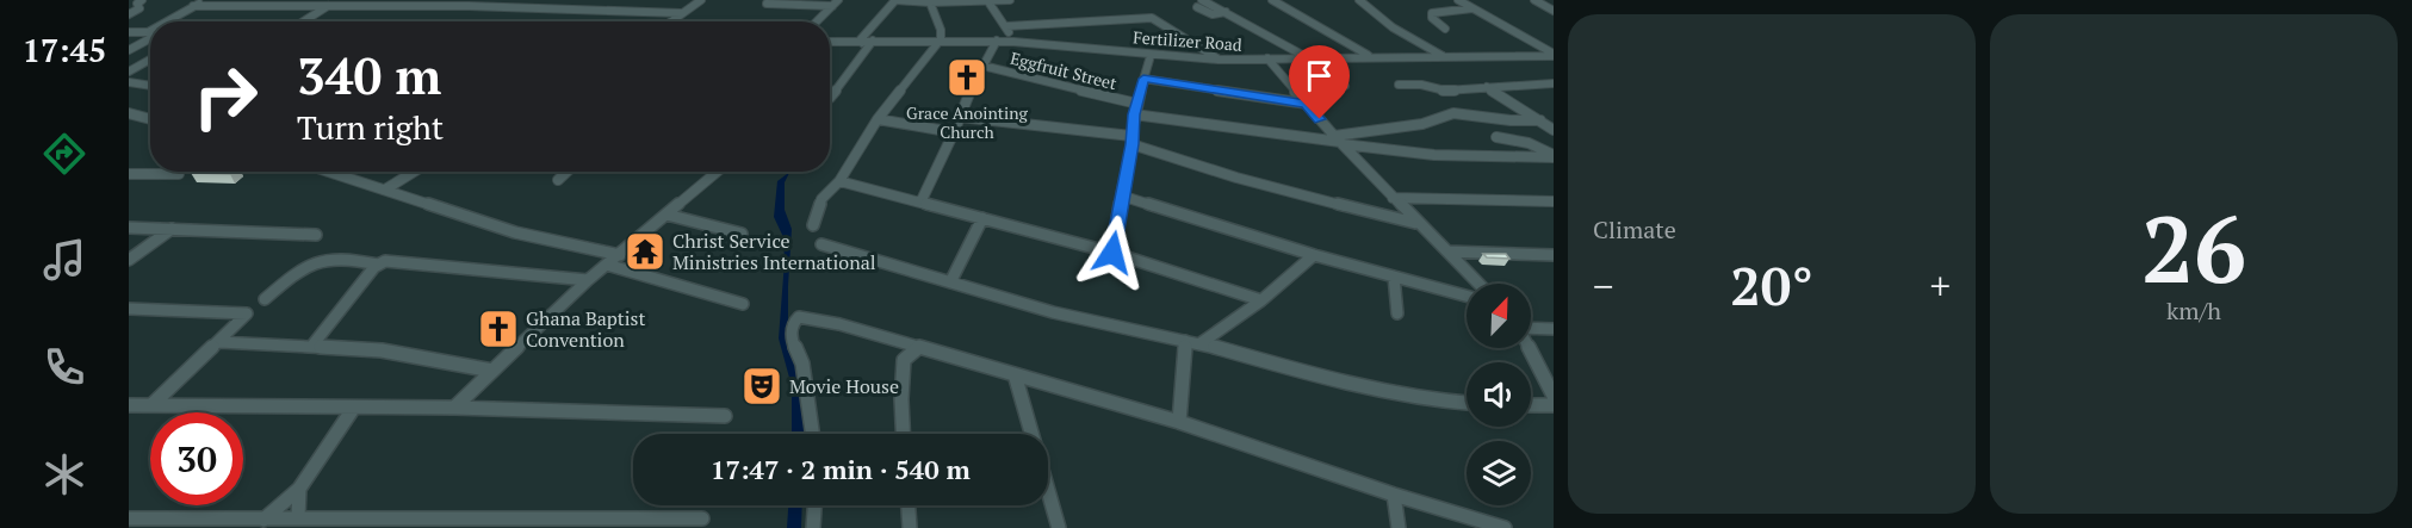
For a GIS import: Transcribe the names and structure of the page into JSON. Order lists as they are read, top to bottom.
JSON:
{
  "streets": {
    "street": ["Fertilizer Road", "Eggfruit Street"]
  },
  "places": {
    "church": ["Grace Anointing Church", "Ghana Baptist Convention"],
    "temple": ["Christ Service Ministries International"],
    "theatre": ["Movie House"]
  },
  "north": "top right",
  "page": {
    "tabs": "17:45",
    "tile": [
      "Climate",
      ["26", "km/h"]
    ],
    "turn": ["340 m", "Turn right"],
    "heat": ["−", "20°", "+"],
    "limit": "30",
    "trip": "17:47 · 2 min · 540 m"
  }
}
